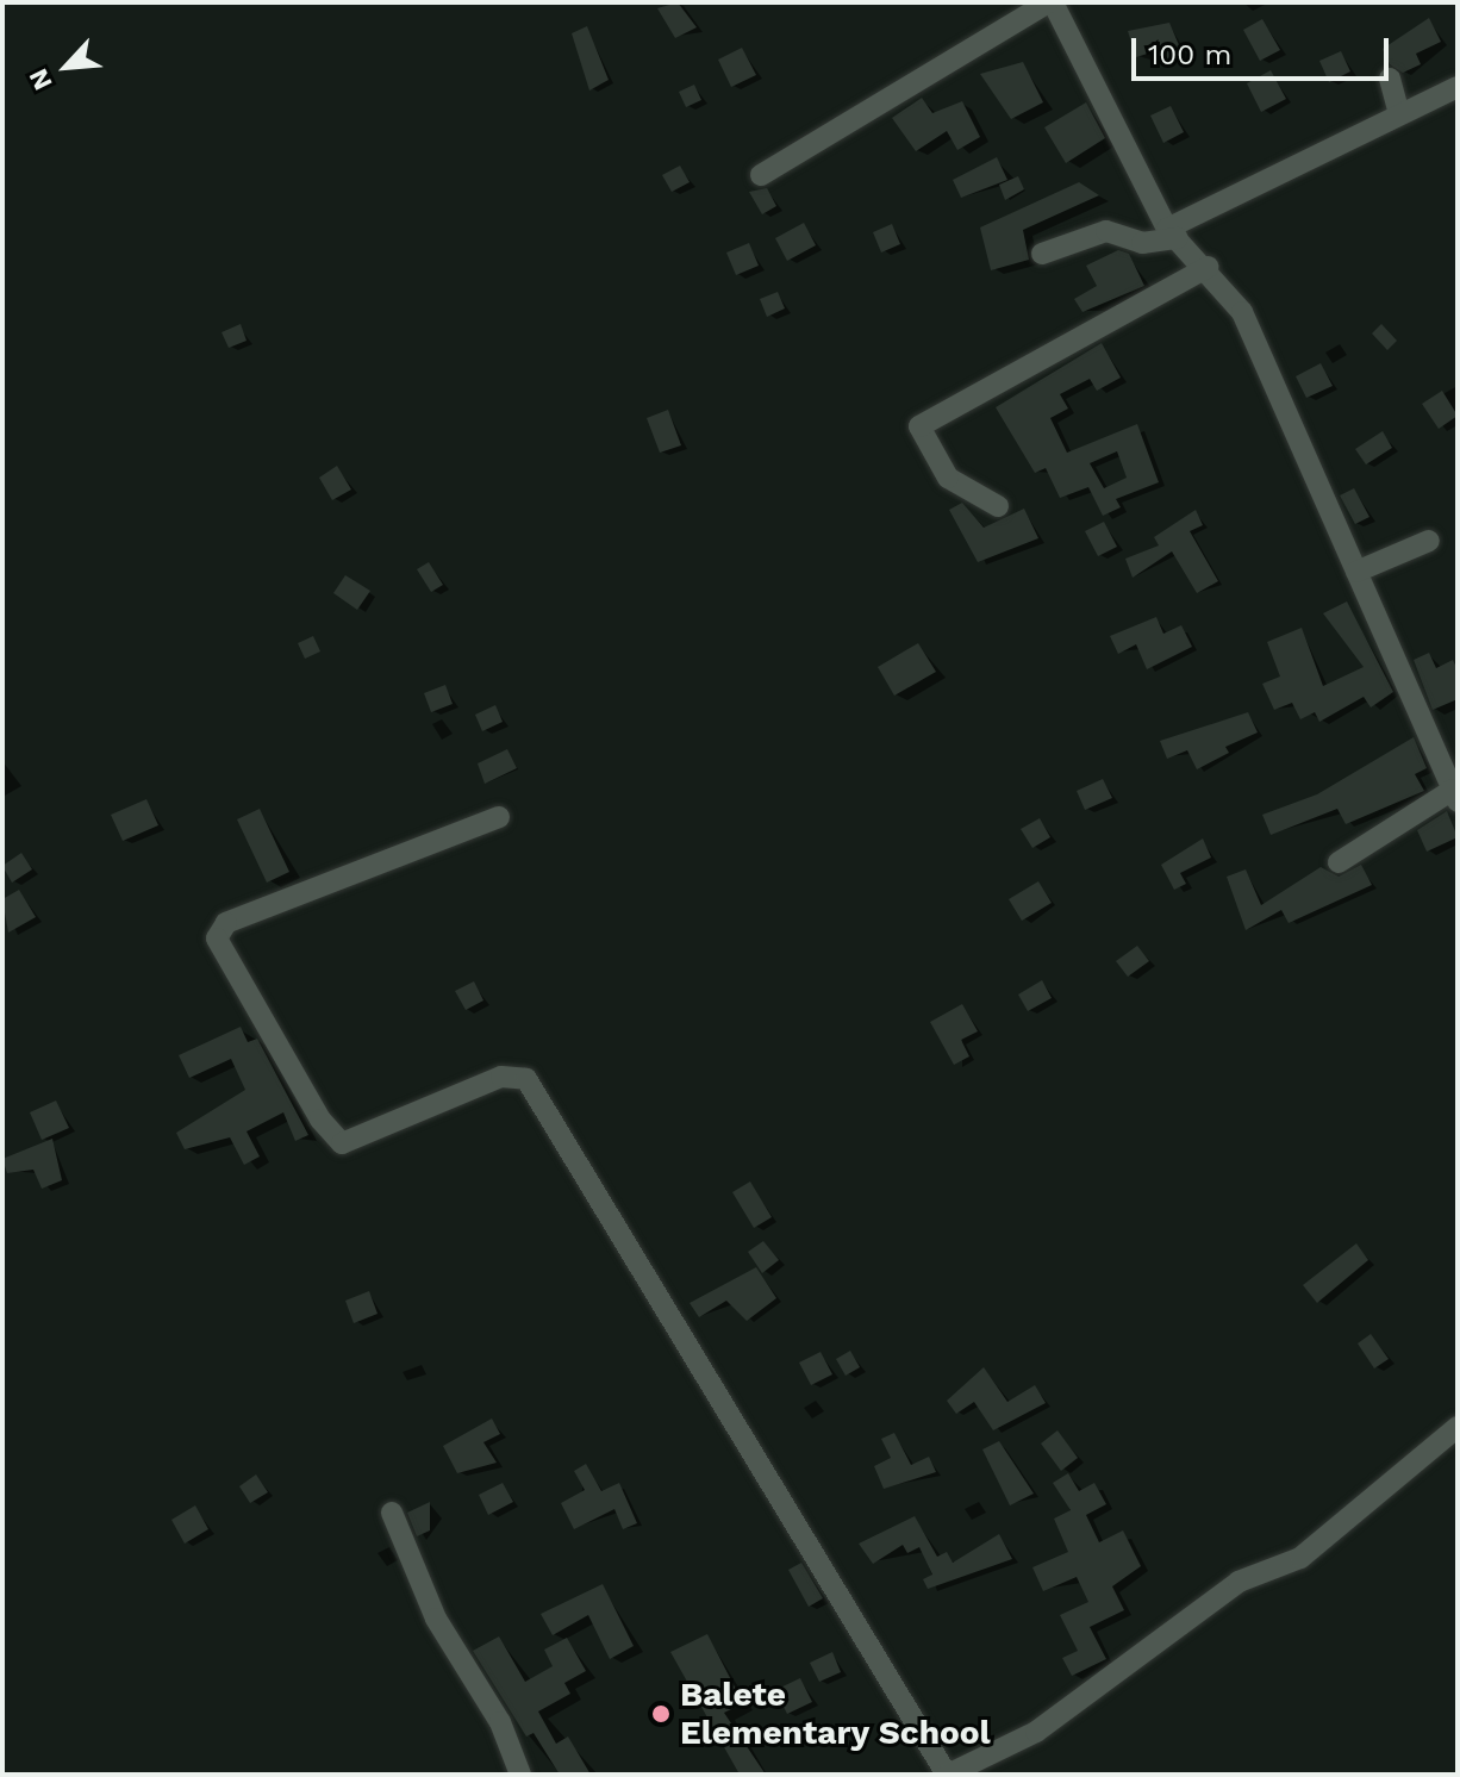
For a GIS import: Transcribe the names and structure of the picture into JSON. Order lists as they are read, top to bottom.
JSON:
{
  "places": ["Balete Elementary School"],
  "scale_bar": "100 m",
  "north": "bottom left"
}
